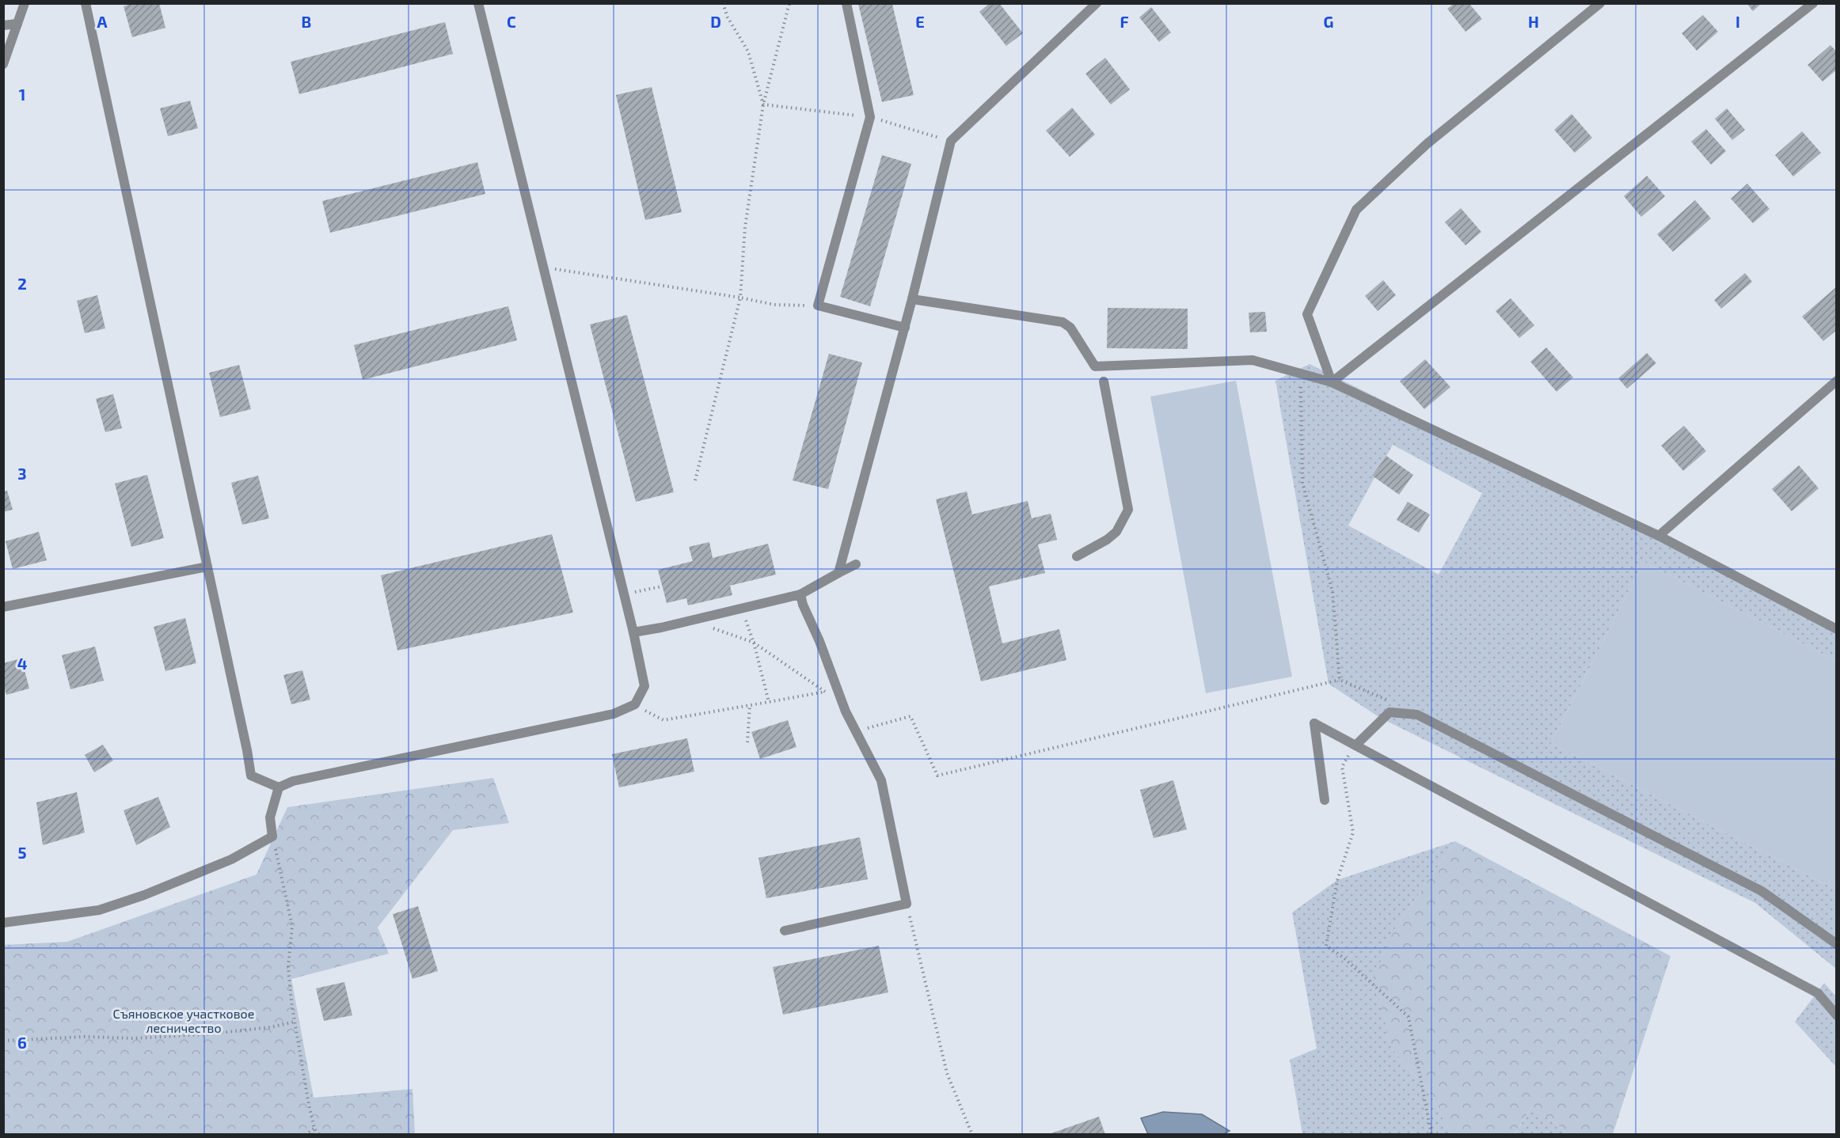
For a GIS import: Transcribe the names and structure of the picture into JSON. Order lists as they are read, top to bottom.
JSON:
{
  "parks": ["Съяновское участковое лесничество"],
  "grid": {
    "columns": [
      "A",
      "B",
      "C",
      "D",
      "E",
      "F",
      "G",
      "H",
      "I"
    ],
    "rows": [
      "1",
      "2",
      "3",
      "4",
      "5",
      "6"
    ]
  }
}
